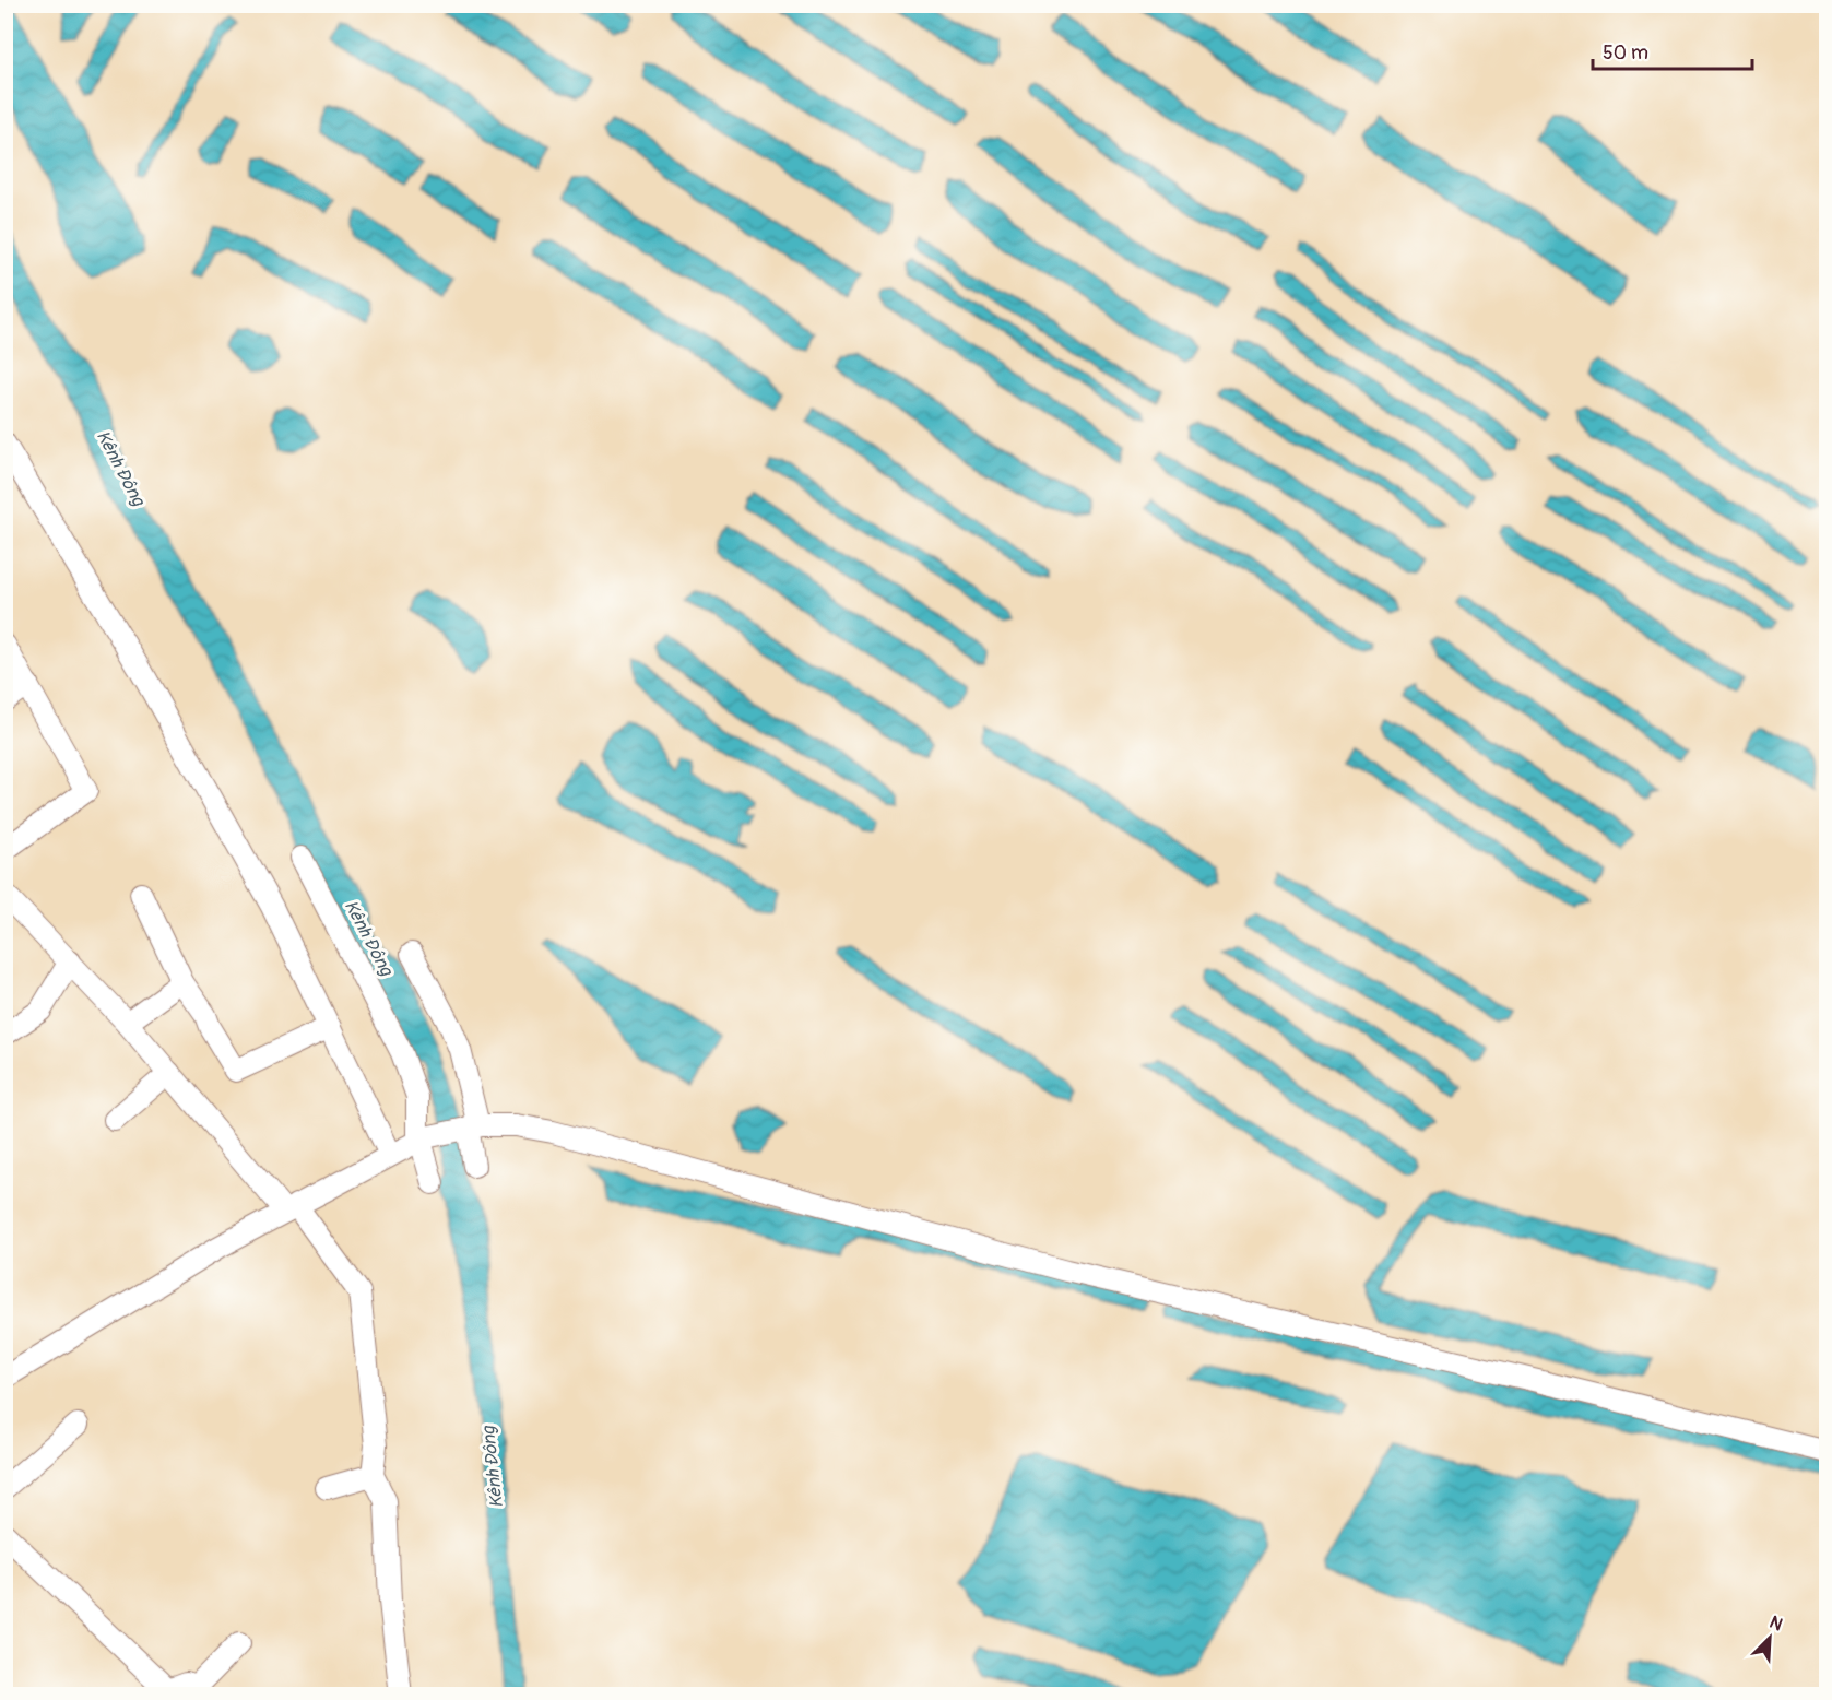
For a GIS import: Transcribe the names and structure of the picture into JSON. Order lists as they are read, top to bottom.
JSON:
{
  "water": ["Kênh Đông"],
  "scale_bar": "50 m",
  "north": "top right"
}
